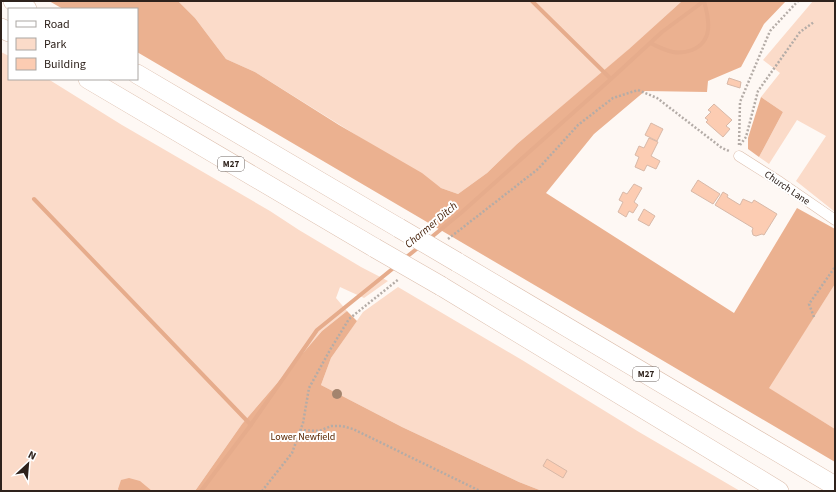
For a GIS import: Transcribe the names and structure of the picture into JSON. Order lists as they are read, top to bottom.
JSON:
{
  "streets": {
    "highway": ["M27"],
    "street": ["Church Lane"]
  },
  "water": ["Charmer Ditch"],
  "parks": ["Lower Newfield"],
  "legend": ["Road", "Park", "Building"],
  "north": "top right"
}
